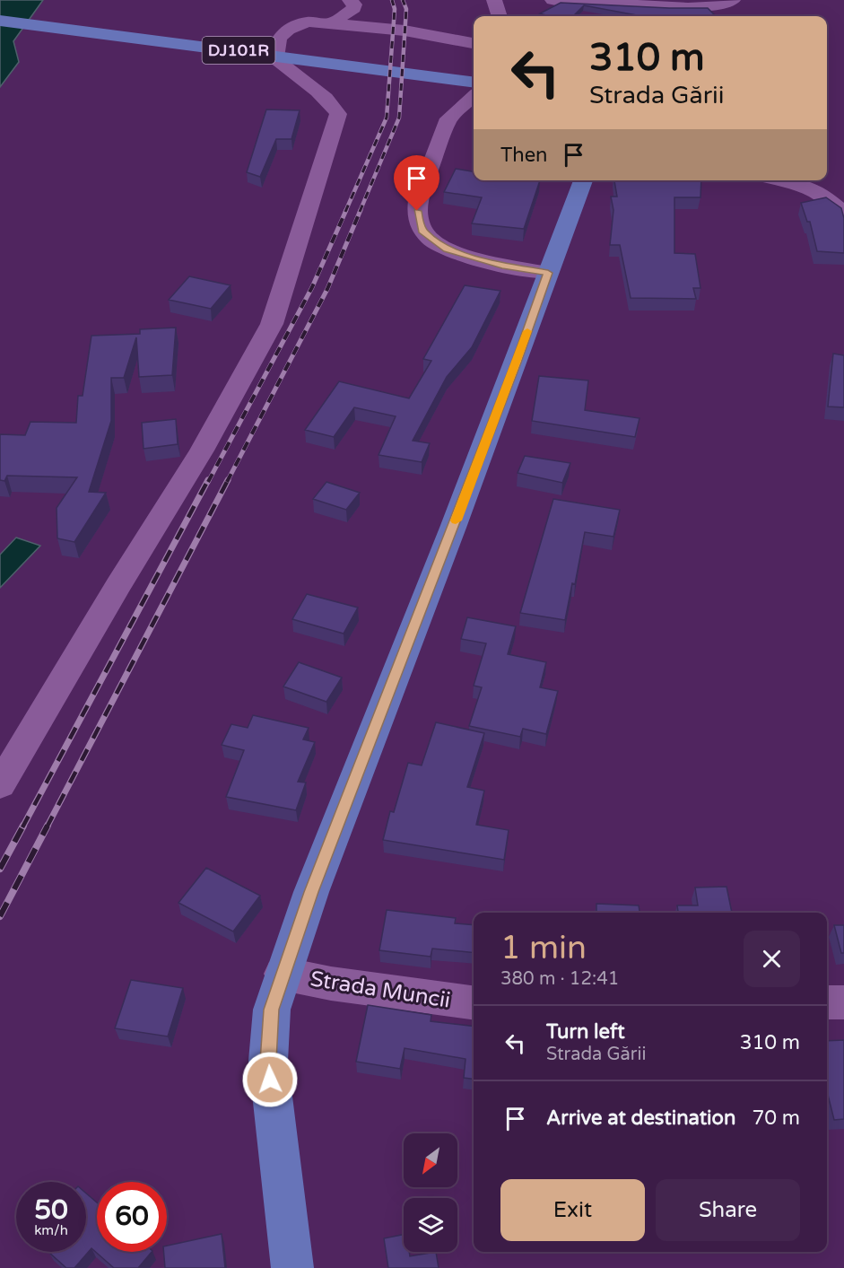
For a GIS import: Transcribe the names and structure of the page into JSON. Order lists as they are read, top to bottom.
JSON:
{
  "streets": {
    "main road": ["DJ101R"],
    "street": ["Strada Muncii"]
  },
  "north": "bottom left",
  "page": {
    "turn": ["310 m", "Strada Gării"],
    "then": "Then",
    "heading": ["1 min", "380 m · 12:41"],
    "list": [
      {
        "name": "Turn left",
        "note": "Strada Gării",
        "value": "310 m"
      },
      {
        "name": "Arrive at destination",
        "value": "70 m"
      }
    ],
    "buttons": ["Exit", "Share"],
    "speed": "50 km/h",
    "limit": "60"
  }
}
